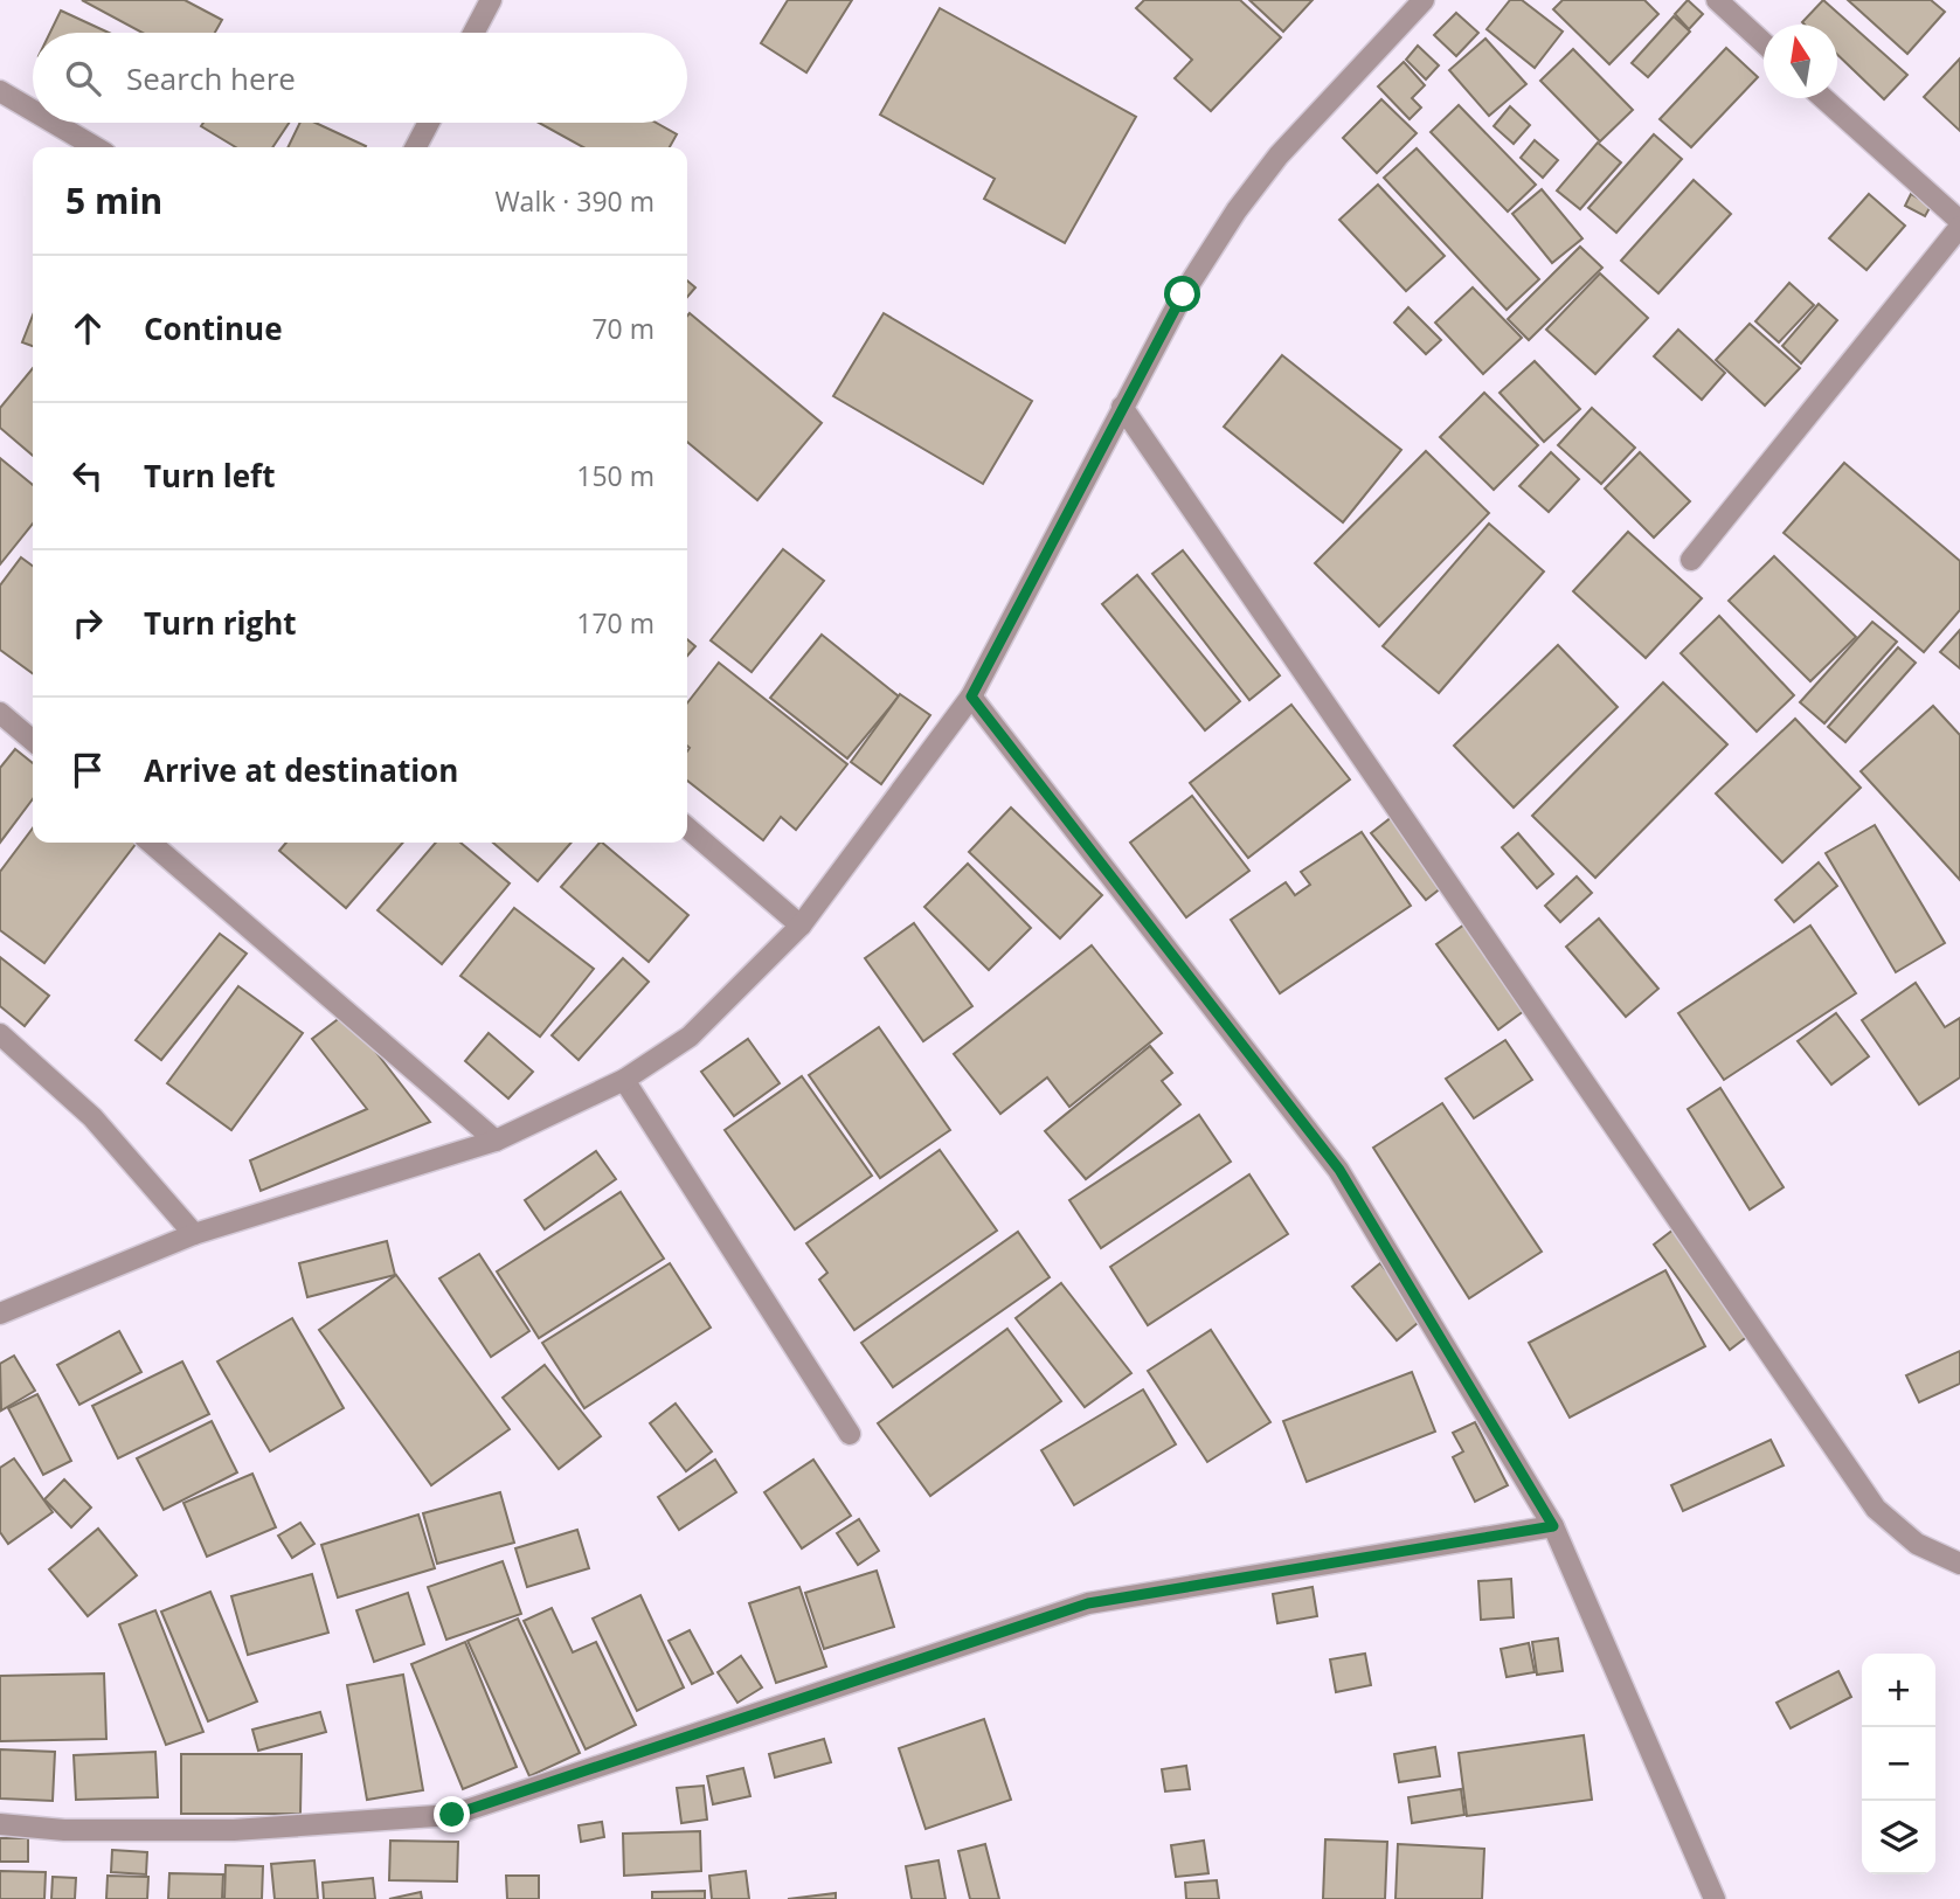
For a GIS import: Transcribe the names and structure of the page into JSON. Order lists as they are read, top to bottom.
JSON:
{
  "north": "top",
  "page": {
    "search": "Search here",
    "heading": ["5 min", "Walk · 390 m"],
    "list": [
      ["Continue", "70 m"],
      ["Turn left", "150 m"],
      ["Turn right", "170 m"],
      "Arrive at destination"
    ],
    "map_buttons": ["+", "−"]
  }
}
